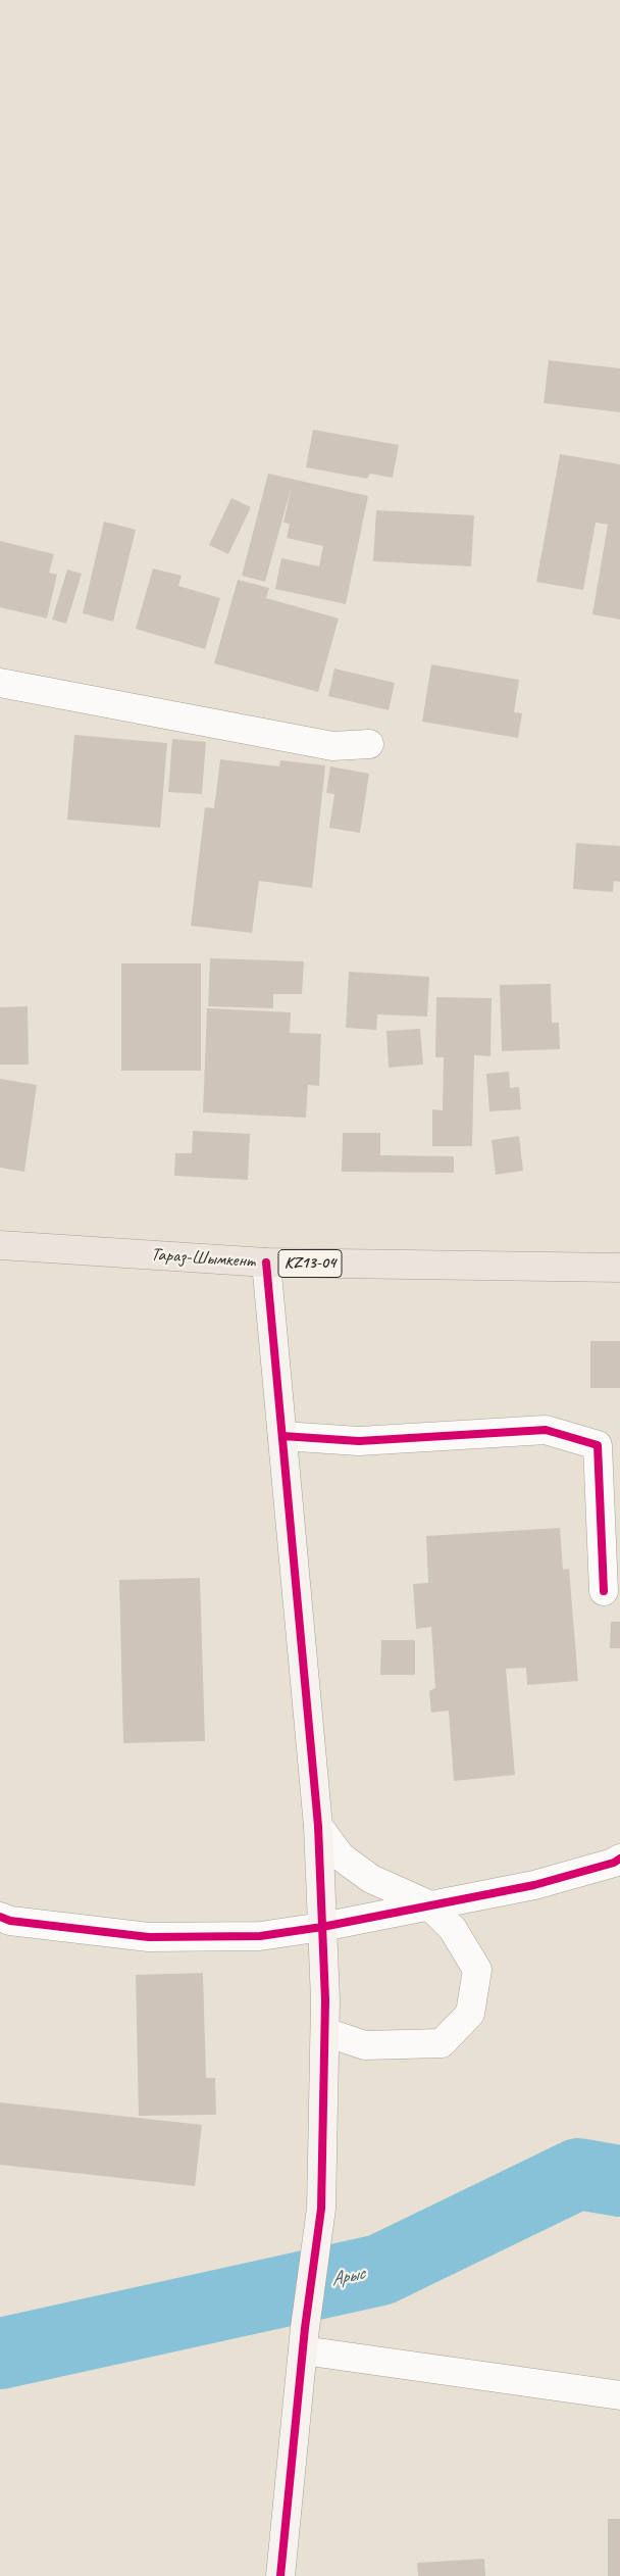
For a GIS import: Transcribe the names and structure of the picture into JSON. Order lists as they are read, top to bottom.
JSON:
{
  "streets": {
    "main road": ["Тараз-Шымкент", "KZ13-04"]
  },
  "water": ["Арыс"]
}
